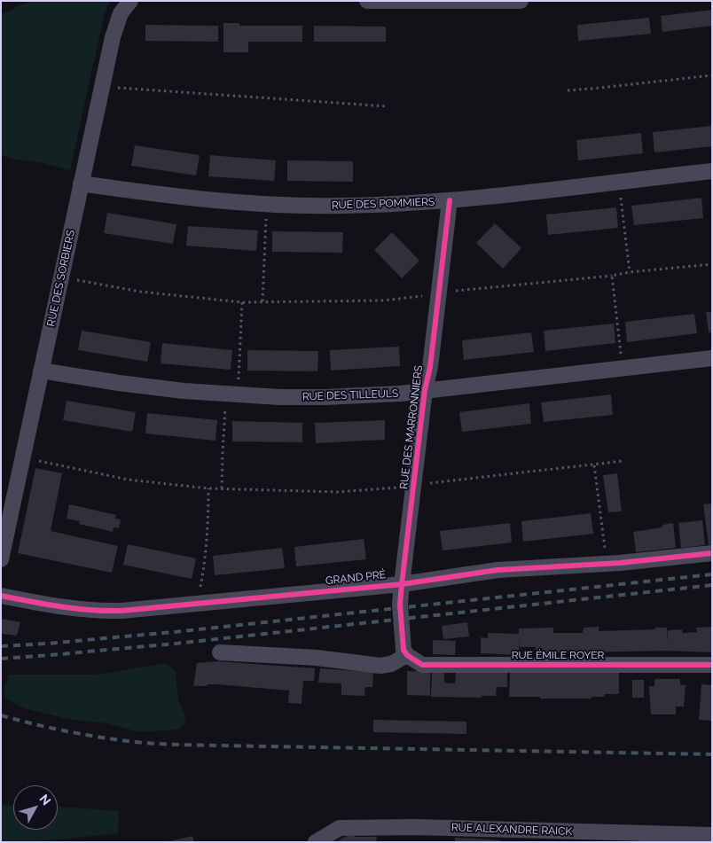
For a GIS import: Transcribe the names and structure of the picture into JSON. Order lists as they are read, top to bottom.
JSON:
{
  "streets": {
    "street": [
      "RUE DES POMMIERS",
      "RUE DES SORBIERS",
      "RUE DES TILLEULS",
      "RUE DES MARRONNIERS",
      "GRAND PRÉ",
      "RUE ÉMILE ROYER",
      "RUE ALEXANDRE RAICK"
    ]
  },
  "crossings": [
    ["RUE DES POMMIERS", "RUE DES SORBIERS"],
    ["RUE DES POMMIERS", "RUE DES MARRONNIERS"],
    ["RUE DES SORBIERS", "RUE DES TILLEULS"],
    ["RUE DES TILLEULS", "RUE DES MARRONNIERS"],
    ["RUE DES MARRONNIERS", "GRAND PRÉ"],
    ["RUE DES MARRONNIERS", "RUE ÉMILE ROYER"]
  ],
  "north": "top right"
}
